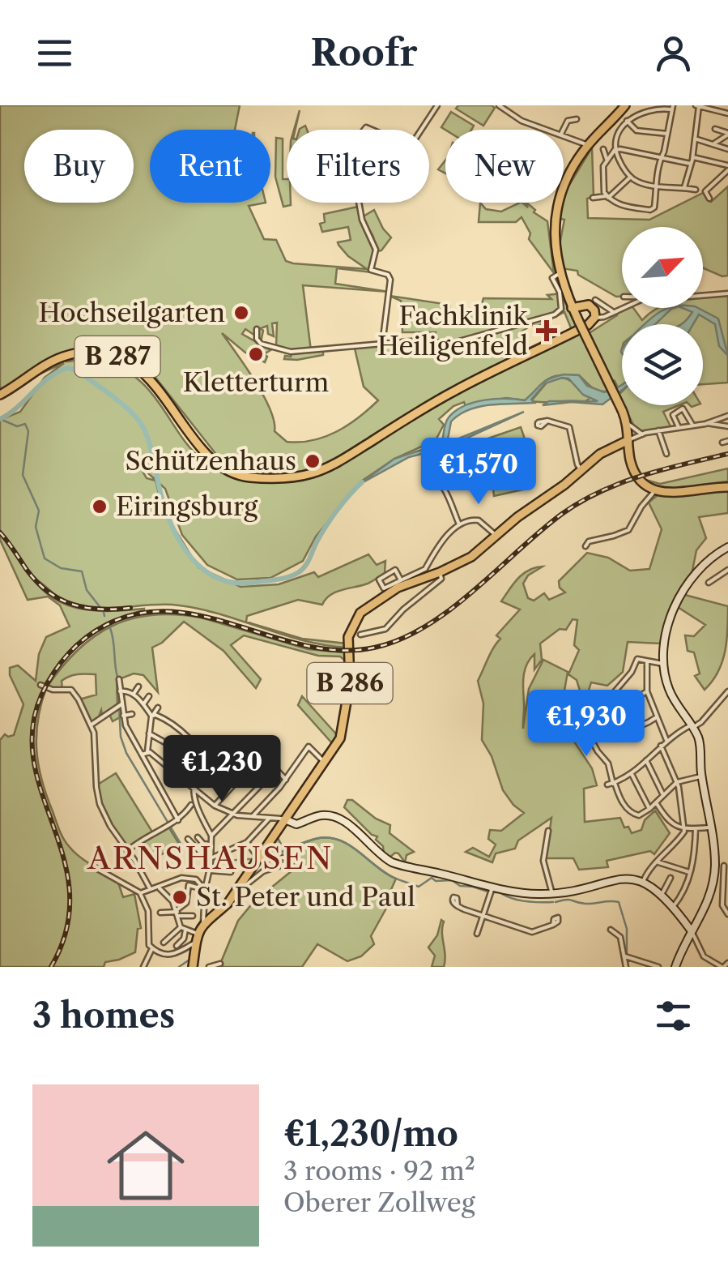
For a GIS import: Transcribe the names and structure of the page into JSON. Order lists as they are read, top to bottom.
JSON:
{
  "streets": {
    "main road": ["B 287", "B 286"]
  },
  "districts": ["ARNSHAUSEN"],
  "places": {
    "other": [
      "Hochseilgarten",
      "Kletterturm",
      "Schützenhaus",
      "Eiringsburg",
      "St. Peter und Paul"
    ],
    "health": ["Fachklinik Heiligenfeld"]
  },
  "north": "top right",
  "page": {
    "header": "Roofr",
    "chip": [
      "Buy",
      "Rent",
      "Filters",
      "New"
    ],
    "price": ["€1,570", "€1,930", "€1,230"],
    "heading": "3 homes",
    "list": [
      {
        "name": "€1,230/mo",
        "note": "3 rooms · 92 m² · Oberer Zollweg"
      }
    ]
  }
}
